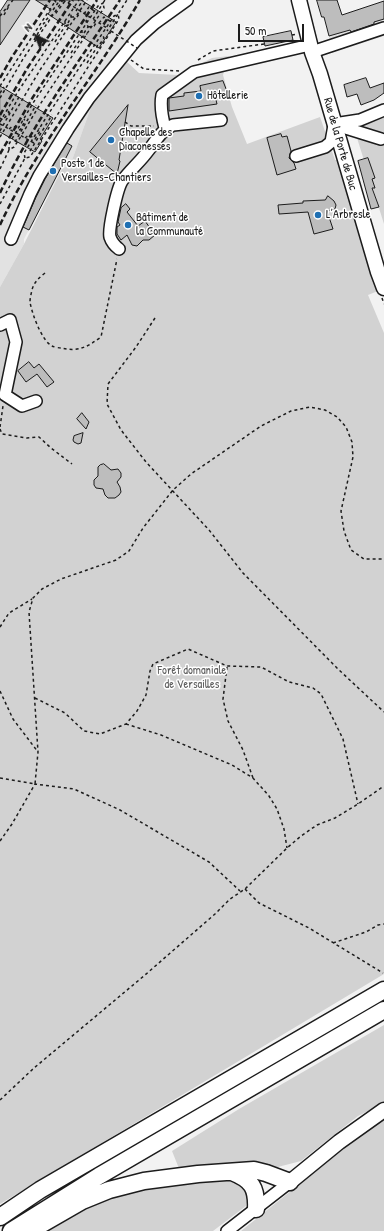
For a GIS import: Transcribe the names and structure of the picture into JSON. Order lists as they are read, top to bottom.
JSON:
{
  "streets": {
    "main road": ["Rue de la Porte de Buc"]
  },
  "parks": ["Forêt domaniale de Versailles"],
  "places": [
    "Hôtellerie",
    "Chapelle des Diaconesses",
    "Poste 1 de Versailles-Chantiers",
    "L’Arbresle",
    "Bâtiment de la Communauté"
  ],
  "scale_bar": "50 m",
  "north": "top left"
}
